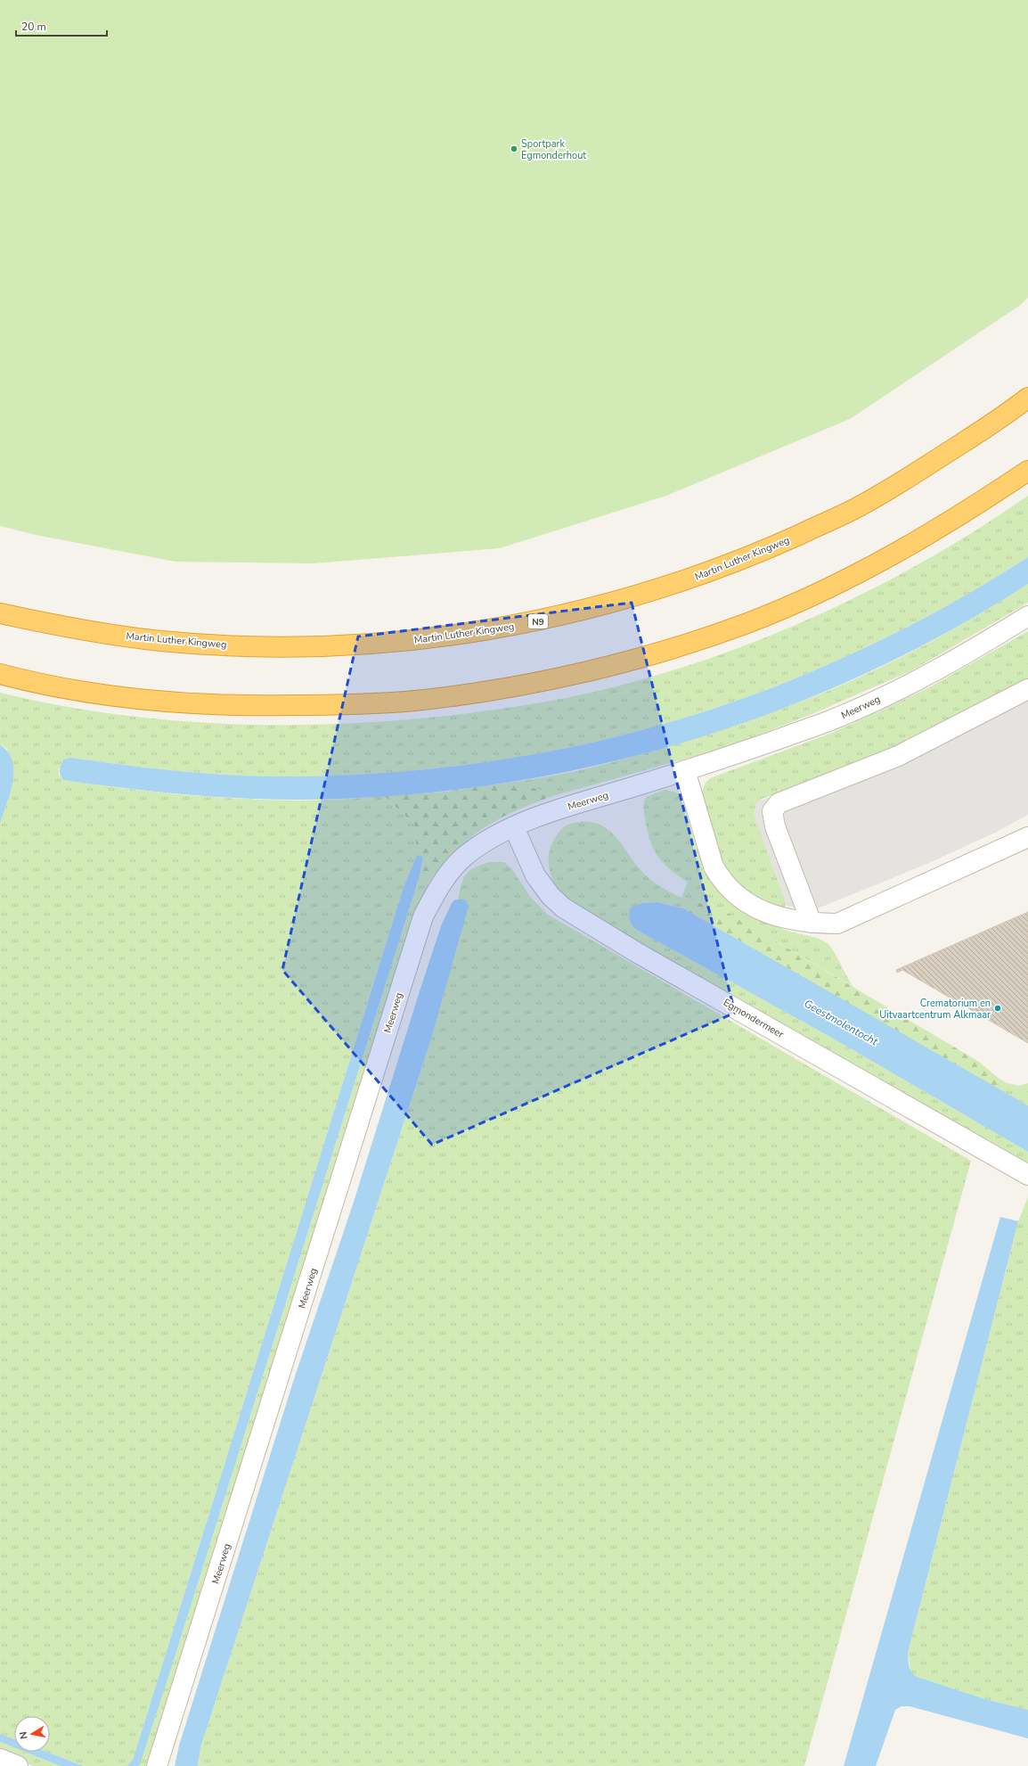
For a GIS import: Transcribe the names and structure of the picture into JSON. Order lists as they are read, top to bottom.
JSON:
{
  "streets": {
    "highway": ["Martin Luther Kingweg", "N9"],
    "street": ["Meerweg", "Egmondermeer"]
  },
  "crossings": [
    ["Meerweg", "Egmondermeer"]
  ],
  "water": ["Geestmolentocht"],
  "places": ["Sportpark Egmonderhout", "Crematorium en Uitvaartcentrum Alkmaar"],
  "scale_bar": "20 m",
  "north": "left"
}
